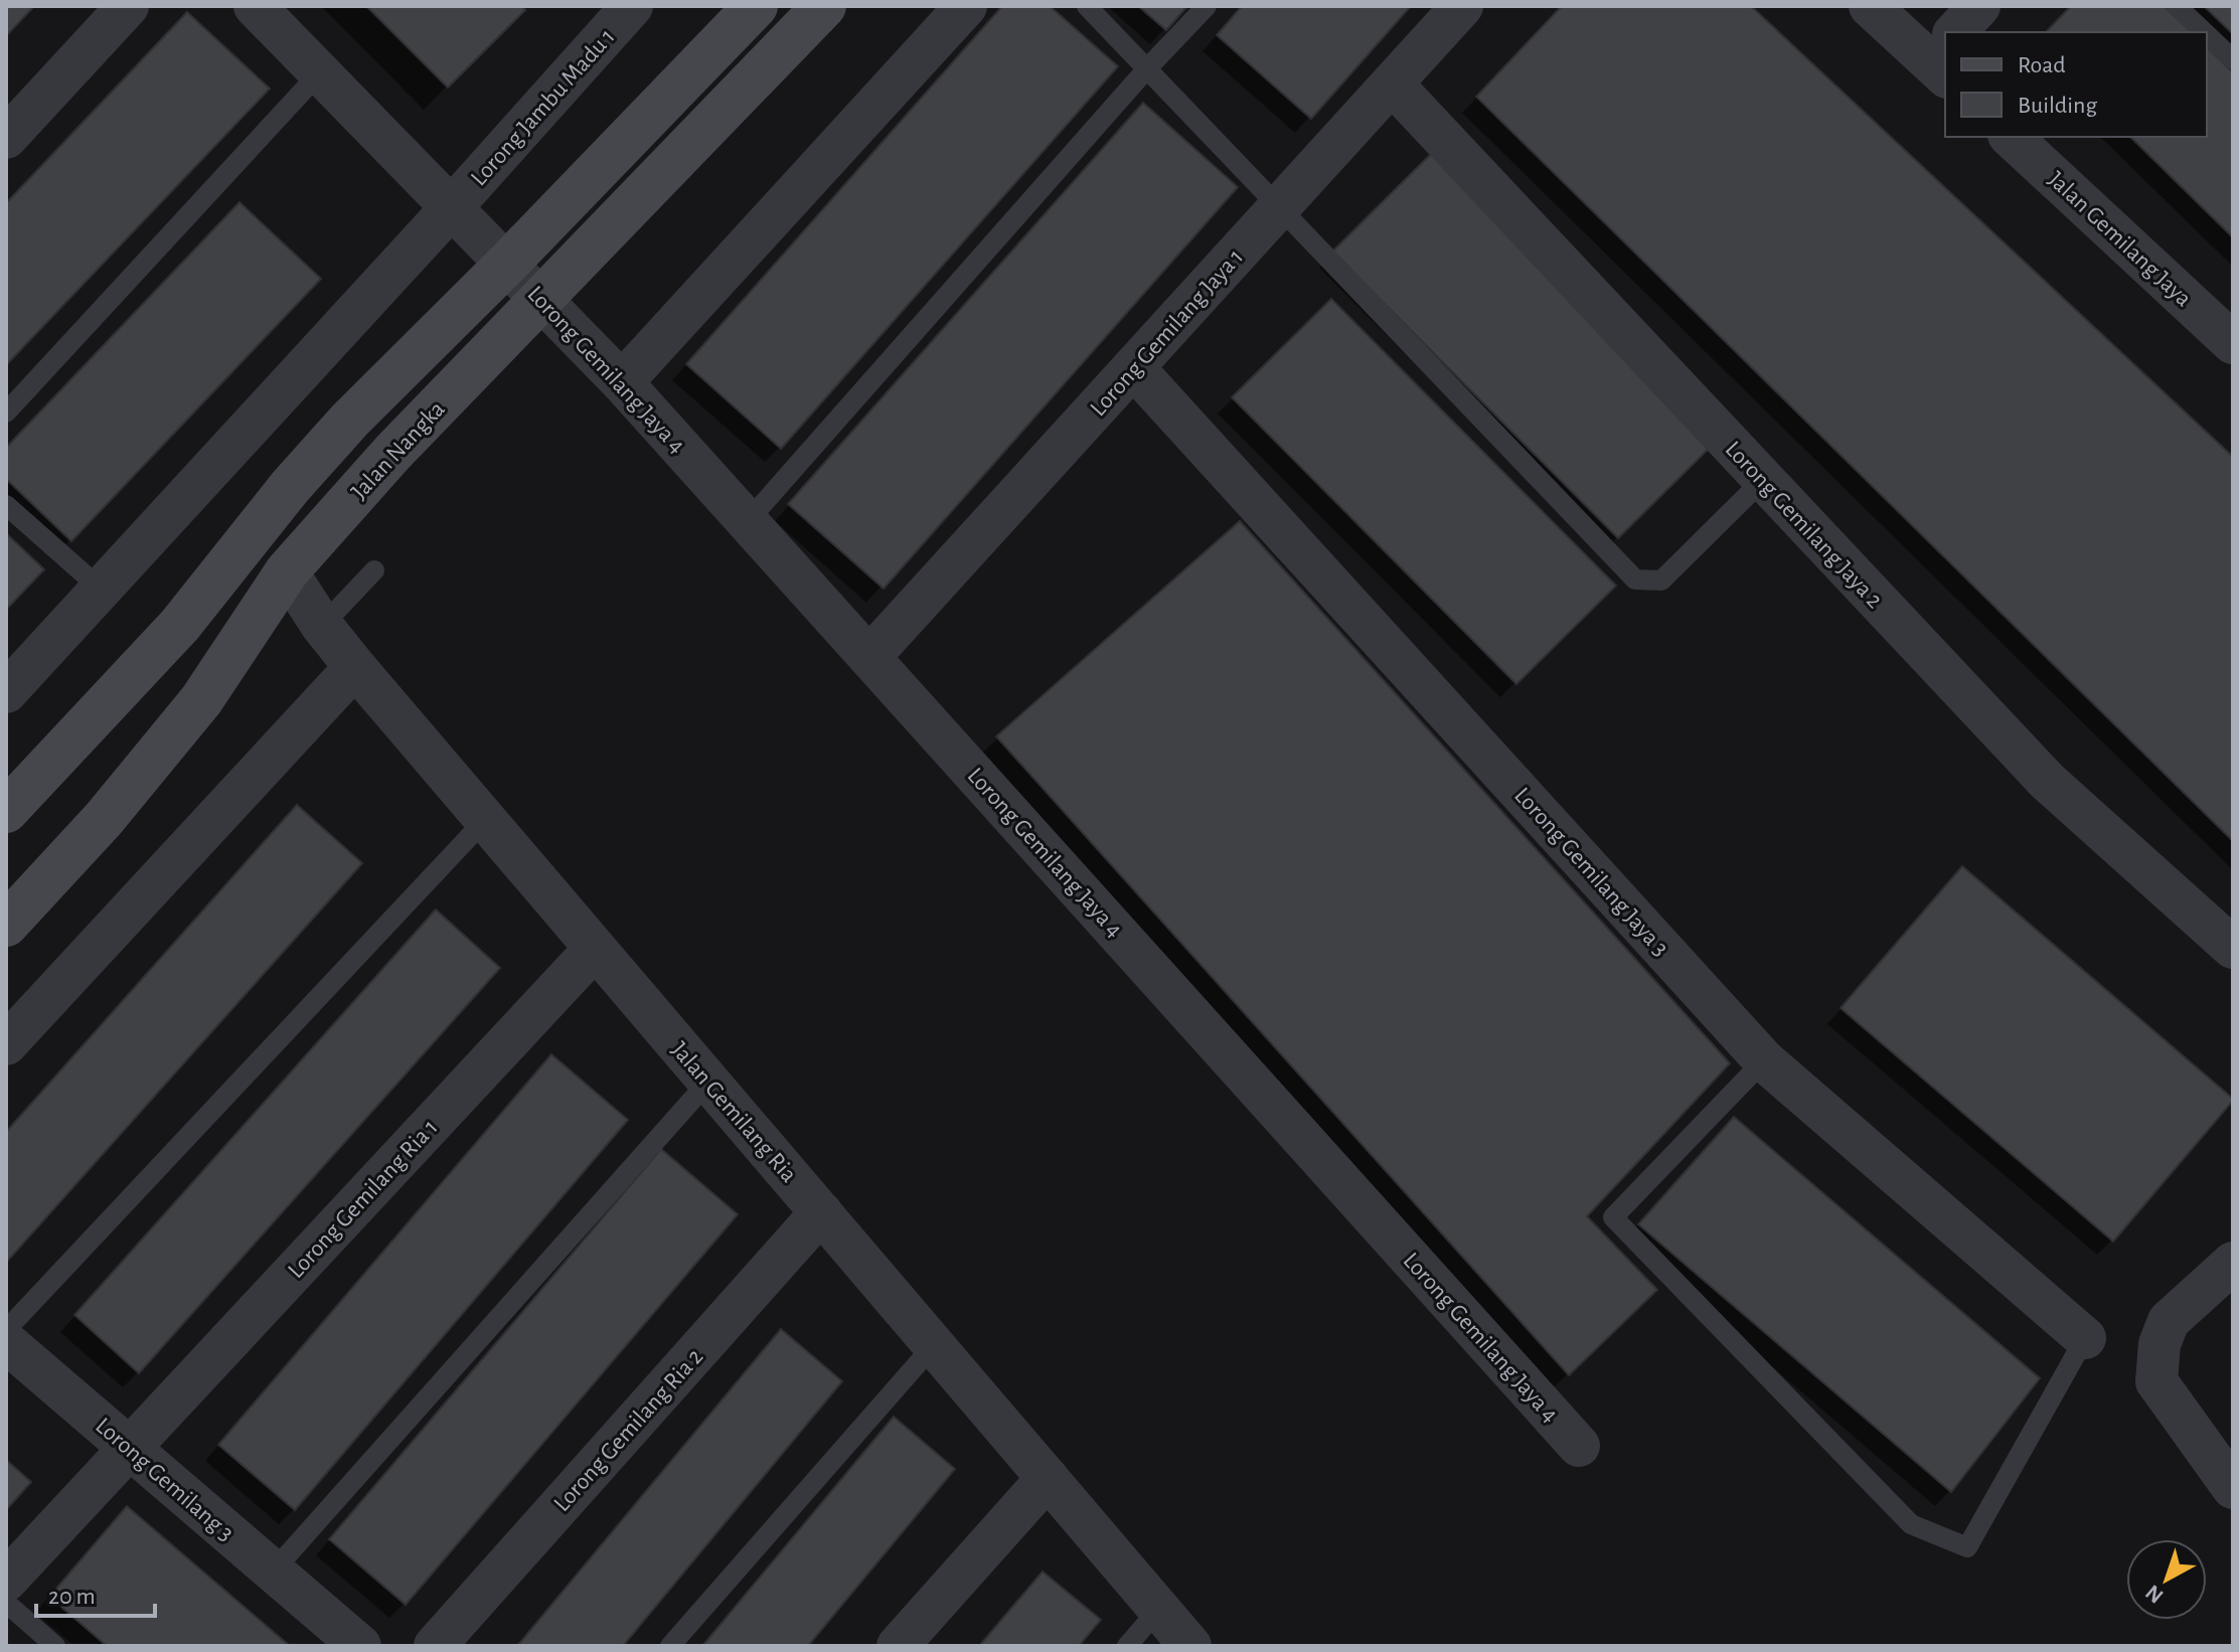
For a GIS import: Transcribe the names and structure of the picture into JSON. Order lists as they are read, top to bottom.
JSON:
{
  "streets": {
    "street": [
      "Lorong Jambu Madu 1",
      "Jalan Gemilang Jaya",
      "Lorong Gemilang Jaya 1",
      "Lorong Gemilang Jaya 4",
      "Jalan Nangka",
      "Lorong Gemilang Jaya 2",
      "Lorong Gemilang Jaya 3",
      "Jalan Gemilang Ria",
      "Lorong Gemilang Ria 1",
      "Lorong Gemilang Ria 2",
      "Lorong Gemilang 3"
    ]
  },
  "crossings": [
    ["Lorong Jambu Madu 1", "Lorong Gemilang Jaya 4"],
    ["Lorong Gemilang Jaya 1", "Lorong Gemilang Jaya 4"],
    ["Lorong Gemilang Jaya 1", "Lorong Gemilang Jaya 2"],
    ["Lorong Gemilang Jaya 1", "Lorong Gemilang Jaya 3"],
    ["Lorong Gemilang Jaya 4", "Jalan Nangka"],
    ["Jalan Nangka", "Jalan Gemilang Ria"],
    ["Jalan Gemilang Ria", "Lorong Gemilang Ria 1"],
    ["Jalan Gemilang Ria", "Lorong Gemilang Ria 2"],
    ["Lorong Gemilang Ria 1", "Lorong Gemilang 3"]
  ],
  "legend": ["Road", "Building"],
  "scale_bar": "20 m",
  "north": "bottom left"
}
